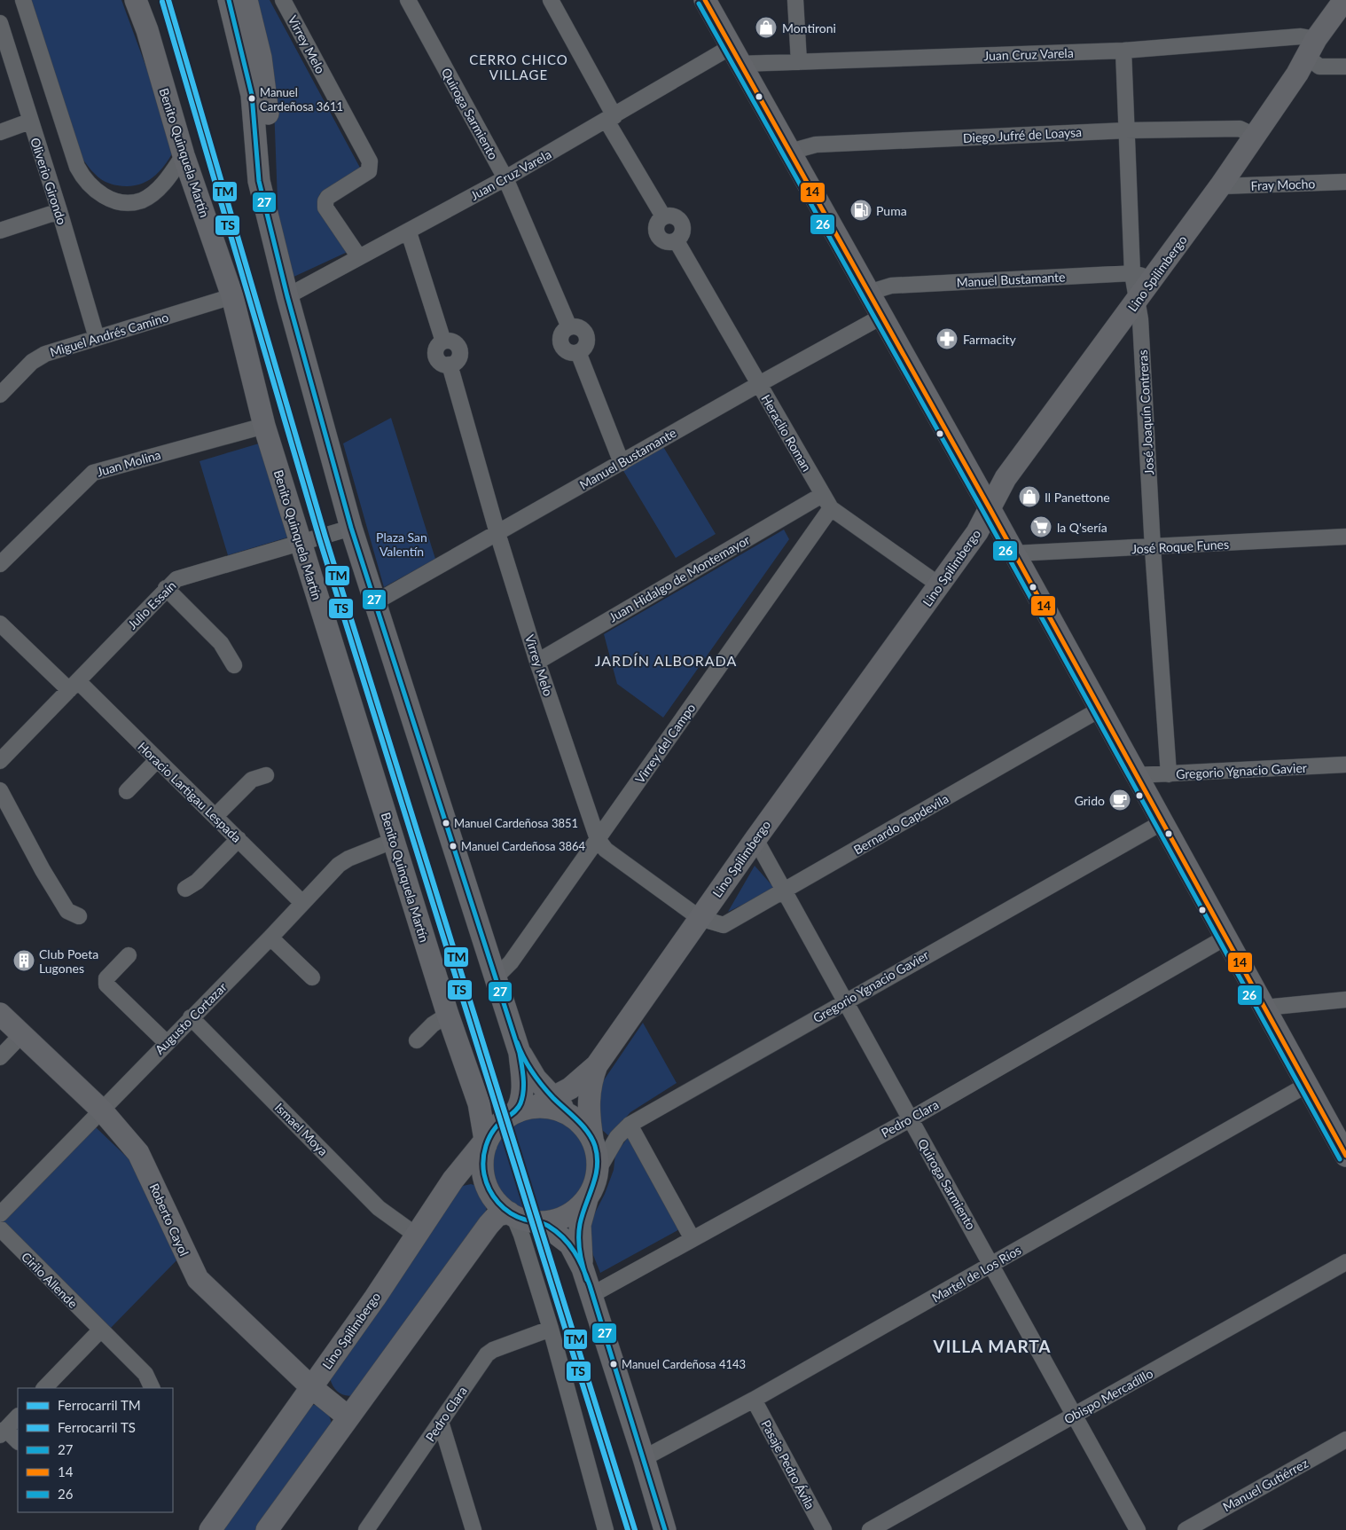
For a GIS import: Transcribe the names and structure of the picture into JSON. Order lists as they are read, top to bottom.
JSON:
{
  "streets": {
    "main road": ["Benito Quinquela Martín", "Lino Spilimbergo", "Roberto Cayol"],
    "street": [
      "Virrey Melo",
      "Juan Cruz Varela",
      "Quiroga Sarmiento",
      "Diego Jufré de Loaysa",
      "Oliverio Girondo",
      "Fray Mocho",
      "Manuel Bustamante",
      "Miguel Andrés Camino",
      "José Joaquín Contreras",
      "Heraclio Roman",
      "Juan Molina",
      "José Roque Funes",
      "Juan Hidalgo de Montemayor",
      "Julio Essaín",
      "Virrey del Campo",
      "Gregorio Ygnacio Gavier",
      "Horacio Lartigau Lespada",
      "Bernardo Capdevila",
      "Augusto Cortazar",
      "Pedro Clara",
      "Ismael Moya",
      "Martel de Los Ríos",
      "Cirilo Allende",
      "Obispo Mercadillo",
      "Pasaje Pedro Ávila",
      "Manuel Gutiérrez"
    ]
  },
  "crossings": [
    ["Virrey Melo", "Juan Cruz Varela"],
    ["Virrey Melo", "Lino Spilimbergo"],
    ["Virrey Melo", "Manuel Bustamante"],
    ["Virrey Melo", "Juan Hidalgo de Montemayor"],
    ["Virrey Melo", "Virrey del Campo"],
    ["Virrey Melo", "Bernardo Capdevila"],
    ["Juan Cruz Varela", "Quiroga Sarmiento"],
    ["Juan Cruz Varela", "Lino Spilimbergo"],
    ["Juan Cruz Varela", "José Joaquín Contreras"],
    ["Juan Cruz Varela", "Heraclio Roman"],
    ["Quiroga Sarmiento", "Lino Spilimbergo"],
    ["Quiroga Sarmiento", "Manuel Bustamante"],
    ["Quiroga Sarmiento", "Gregorio Ygnacio Gavier"],
    ["Quiroga Sarmiento", "Bernardo Capdevila"],
    ["Quiroga Sarmiento", "Pedro Clara"],
    ["Quiroga Sarmiento", "Martel de Los Ríos"],
    ["Quiroga Sarmiento", "Obispo Mercadillo"],
    ["Diego Jufré de Loaysa", "Lino Spilimbergo"],
    ["Diego Jufré de Loaysa", "José Joaquín Contreras"],
    ["Benito Quinquela Martín", "Lino Spilimbergo"],
    ["Benito Quinquela Martín", "Miguel Andrés Camino"],
    ["Benito Quinquela Martín", "Juan Molina"],
    ["Benito Quinquela Martín", "Julio Essaín"],
    ["Benito Quinquela Martín", "Gregorio Ygnacio Gavier"],
    ["Benito Quinquela Martín", "Augusto Cortazar"],
    ["Oliverio Girondo", "Miguel Andrés Camino"],
    ["Fray Mocho", "Lino Spilimbergo"],
    ["Lino Spilimbergo", "Manuel Bustamante"],
    ["Lino Spilimbergo", "José Joaquín Contreras"],
    ["Lino Spilimbergo", "Heraclio Roman"],
    ["Lino Spilimbergo", "Gregorio Ygnacio Gavier"],
    ["Lino Spilimbergo", "Bernardo Capdevila"],
    ["Lino Spilimbergo", "Ismael Moya"],
    ["Lino Spilimbergo", "Roberto Cayol"],
    ["Manuel Bustamante", "José Joaquín Contreras"],
    ["Manuel Bustamante", "Heraclio Roman"],
    ["José Joaquín Contreras", "José Roque Funes"],
    ["José Joaquín Contreras", "Gregorio Ygnacio Gavier"],
    ["Heraclio Roman", "Juan Hidalgo de Montemayor"],
    ["Heraclio Roman", "Virrey del Campo"],
    ["Julio Essaín", "Horacio Lartigau Lespada"],
    ["Horacio Lartigau Lespada", "Augusto Cortazar"],
    ["Augusto Cortazar", "Ismael Moya"],
    ["Augusto Cortazar", "Roberto Cayol"],
    ["Augusto Cortazar", "Cirilo Allende"],
    ["Martel de Los Ríos", "Pasaje Pedro Ávila"]
  ],
  "districts": ["CERRO CHICO VILLAGE", "JARDÍN ALBORADA", "VILLA MARTA"],
  "parks": ["Plaza San Valentín"],
  "places": {
    "shop": ["Montironi", "Il Panettone"],
    "other": [
      "Manuel Cardeñosa 3611",
      "Manuel Cardeñosa 3851",
      "Manuel Cardeñosa 3864",
      "Manuel Cardeñosa 4143"
    ],
    "fuel station": ["Puma"],
    "pharmacy": ["Farmacity"],
    "supermarket": ["la Q'sería"],
    "cafe": ["Grido"],
    "building": ["Club Poeta Lugones"]
  },
  "lines": [
    "rail line TM",
    "transit line 27",
    "transit line 14",
    "rail line TS",
    "transit line 26"
  ],
  "legend": [
    "Ferrocarril TM",
    "Ferrocarril TS",
    "27",
    "14",
    "26"
  ]
}
